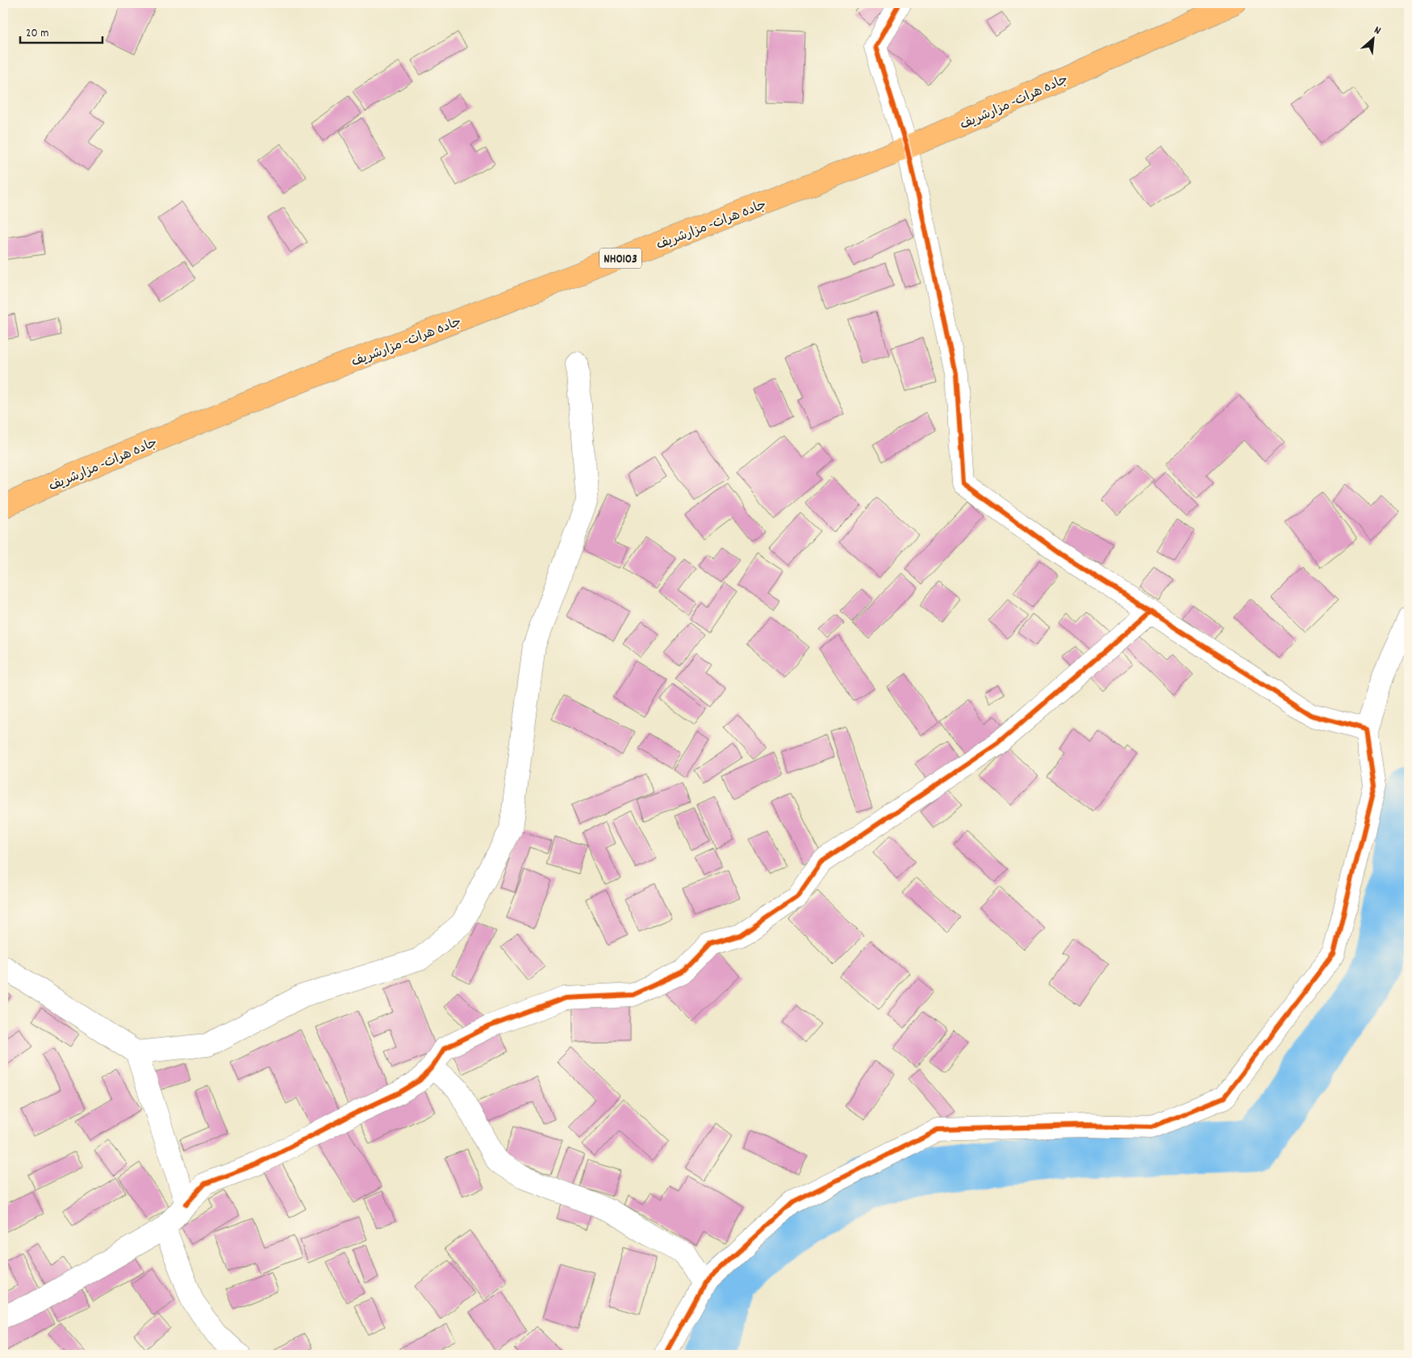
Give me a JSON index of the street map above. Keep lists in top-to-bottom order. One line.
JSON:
{"streets":{"highway":["جاده هرات- مزارشریف","NH0103"]},"scale_bar":"20 m","north":"top right"}
